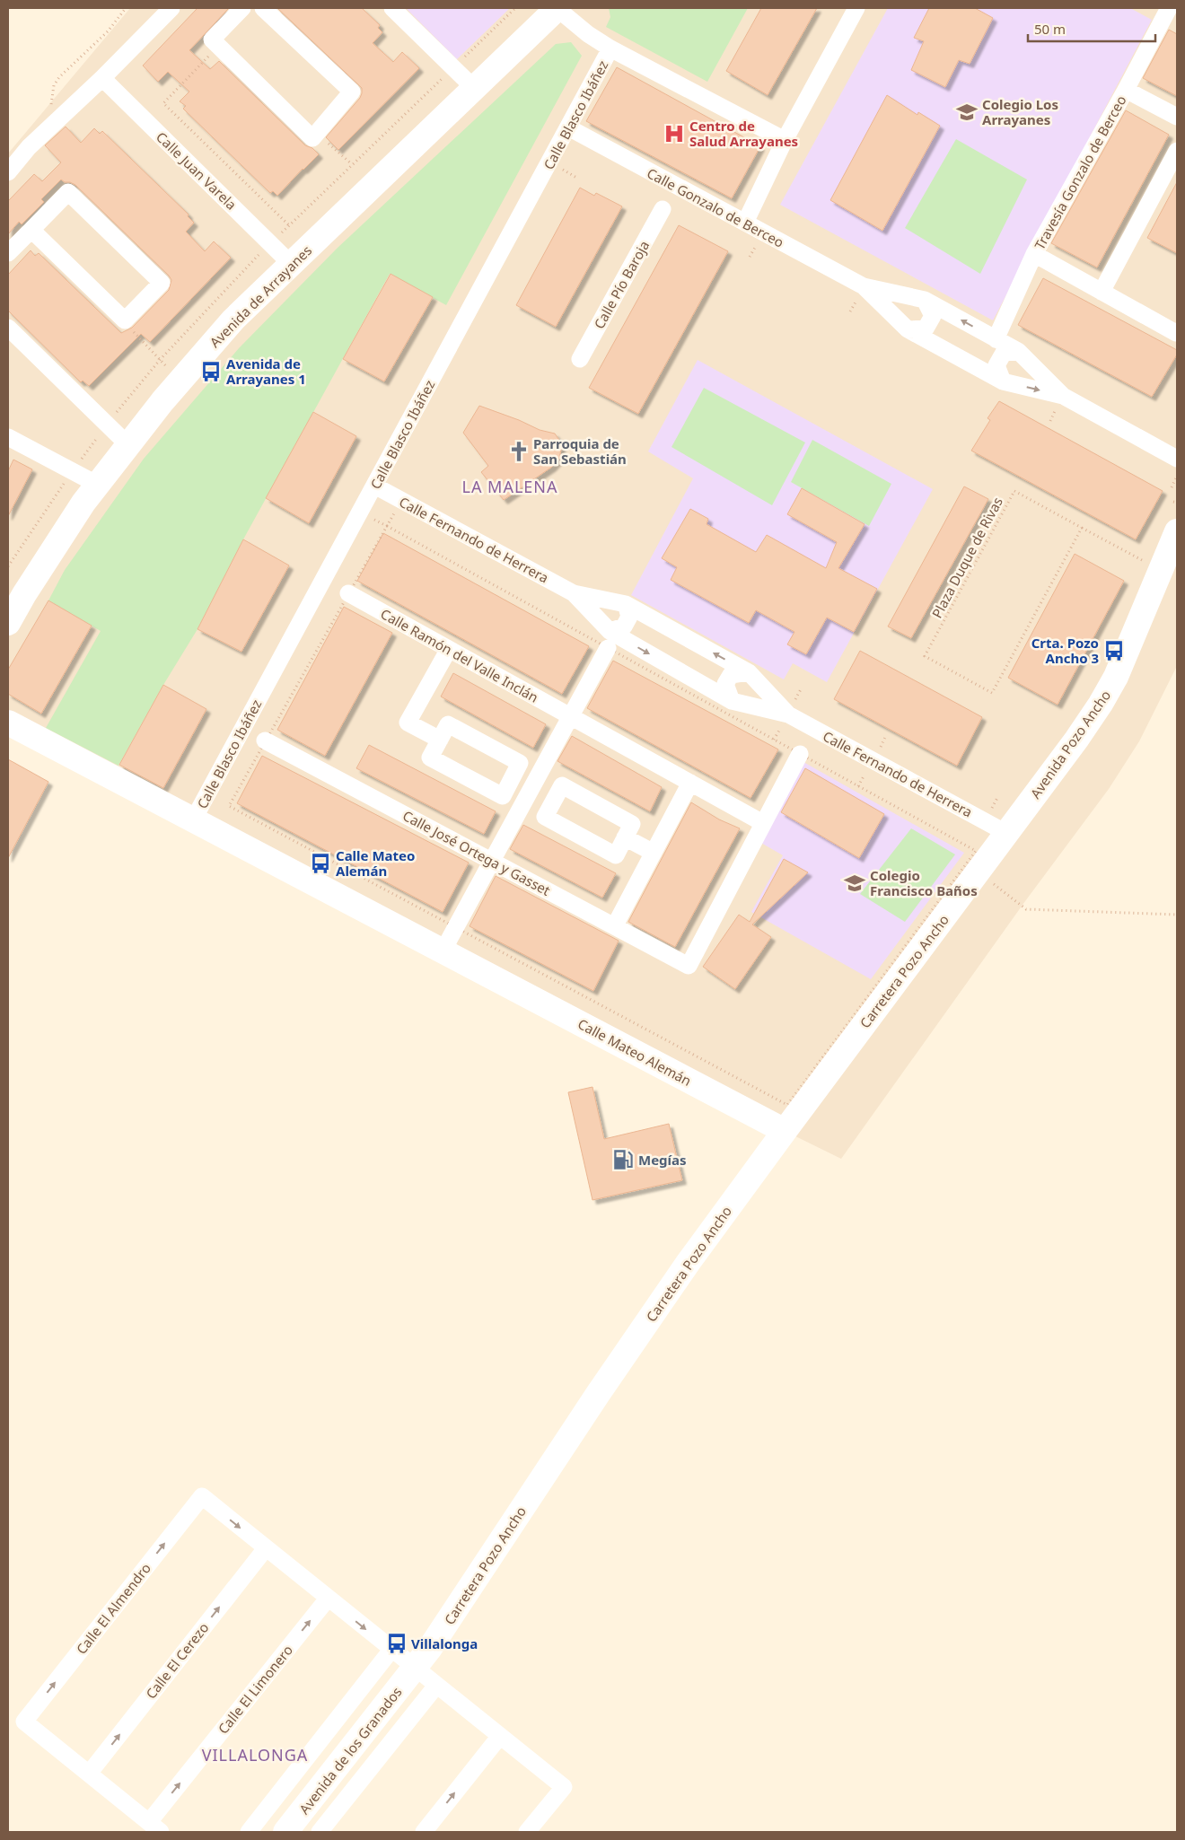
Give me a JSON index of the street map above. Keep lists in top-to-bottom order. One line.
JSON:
{"streets":{"street":["Calle Blasco Ibáñez","Calle Juan Varela","Travesía Gonzalo de Berceo","Calle Gonzalo de Berceo","Calle Pío Baroja","Avenida de Arrayanes","Calle Fernando de Herrera","Calle Ramón del Valle Inclán","Avenida Pozo Ancho","Calle José Ortega y Gasset","Carretera Pozo Ancho","Calle Mateo Alemán","Calle El Almendro","Calle El Cerezo","Calle El Limonero","Avenida de los Granados"],"path":["Plaza Duque de Rivas"]},"crossings":[["Calle Blasco Ibáñez","Calle Gonzalo de Berceo"],["Calle Blasco Ibáñez","Calle Fernando de Herrera"],["Calle Blasco Ibáñez","Calle Mateo Alemán"],["Calle Juan Varela","Avenida de Arrayanes"],["Travesía Gonzalo de Berceo","Calle Gonzalo de Berceo"],["Calle Fernando de Herrera","Avenida Pozo Ancho"],["Calle Ramón del Valle Inclán","Calle José Ortega y Gasset"],["Avenida Pozo Ancho","Carretera Pozo Ancho"],["Carretera Pozo Ancho","Calle Mateo Alemán"],["Carretera Pozo Ancho","Avenida de los Granados"],["Calle El Almendro","Calle El Cerezo"]],"one_way":["Calle El Cerezo"],"districts":["LA MALENA","VILLALONGA"],"places":{"school or university":["Colegio Los Arrayanes","Colegio Francisco Baños"],"hospital":["Centro de Salud Arrayanes"],"bus stop":["Avenida de Arrayanes 1","Crta. Pozo Ancho 3","Calle Mateo Alemán","Villalonga"],"church":["Parroquia de San Sebastián"],"fuel station":["Megías"]},"scale_bar":"50 m"}
